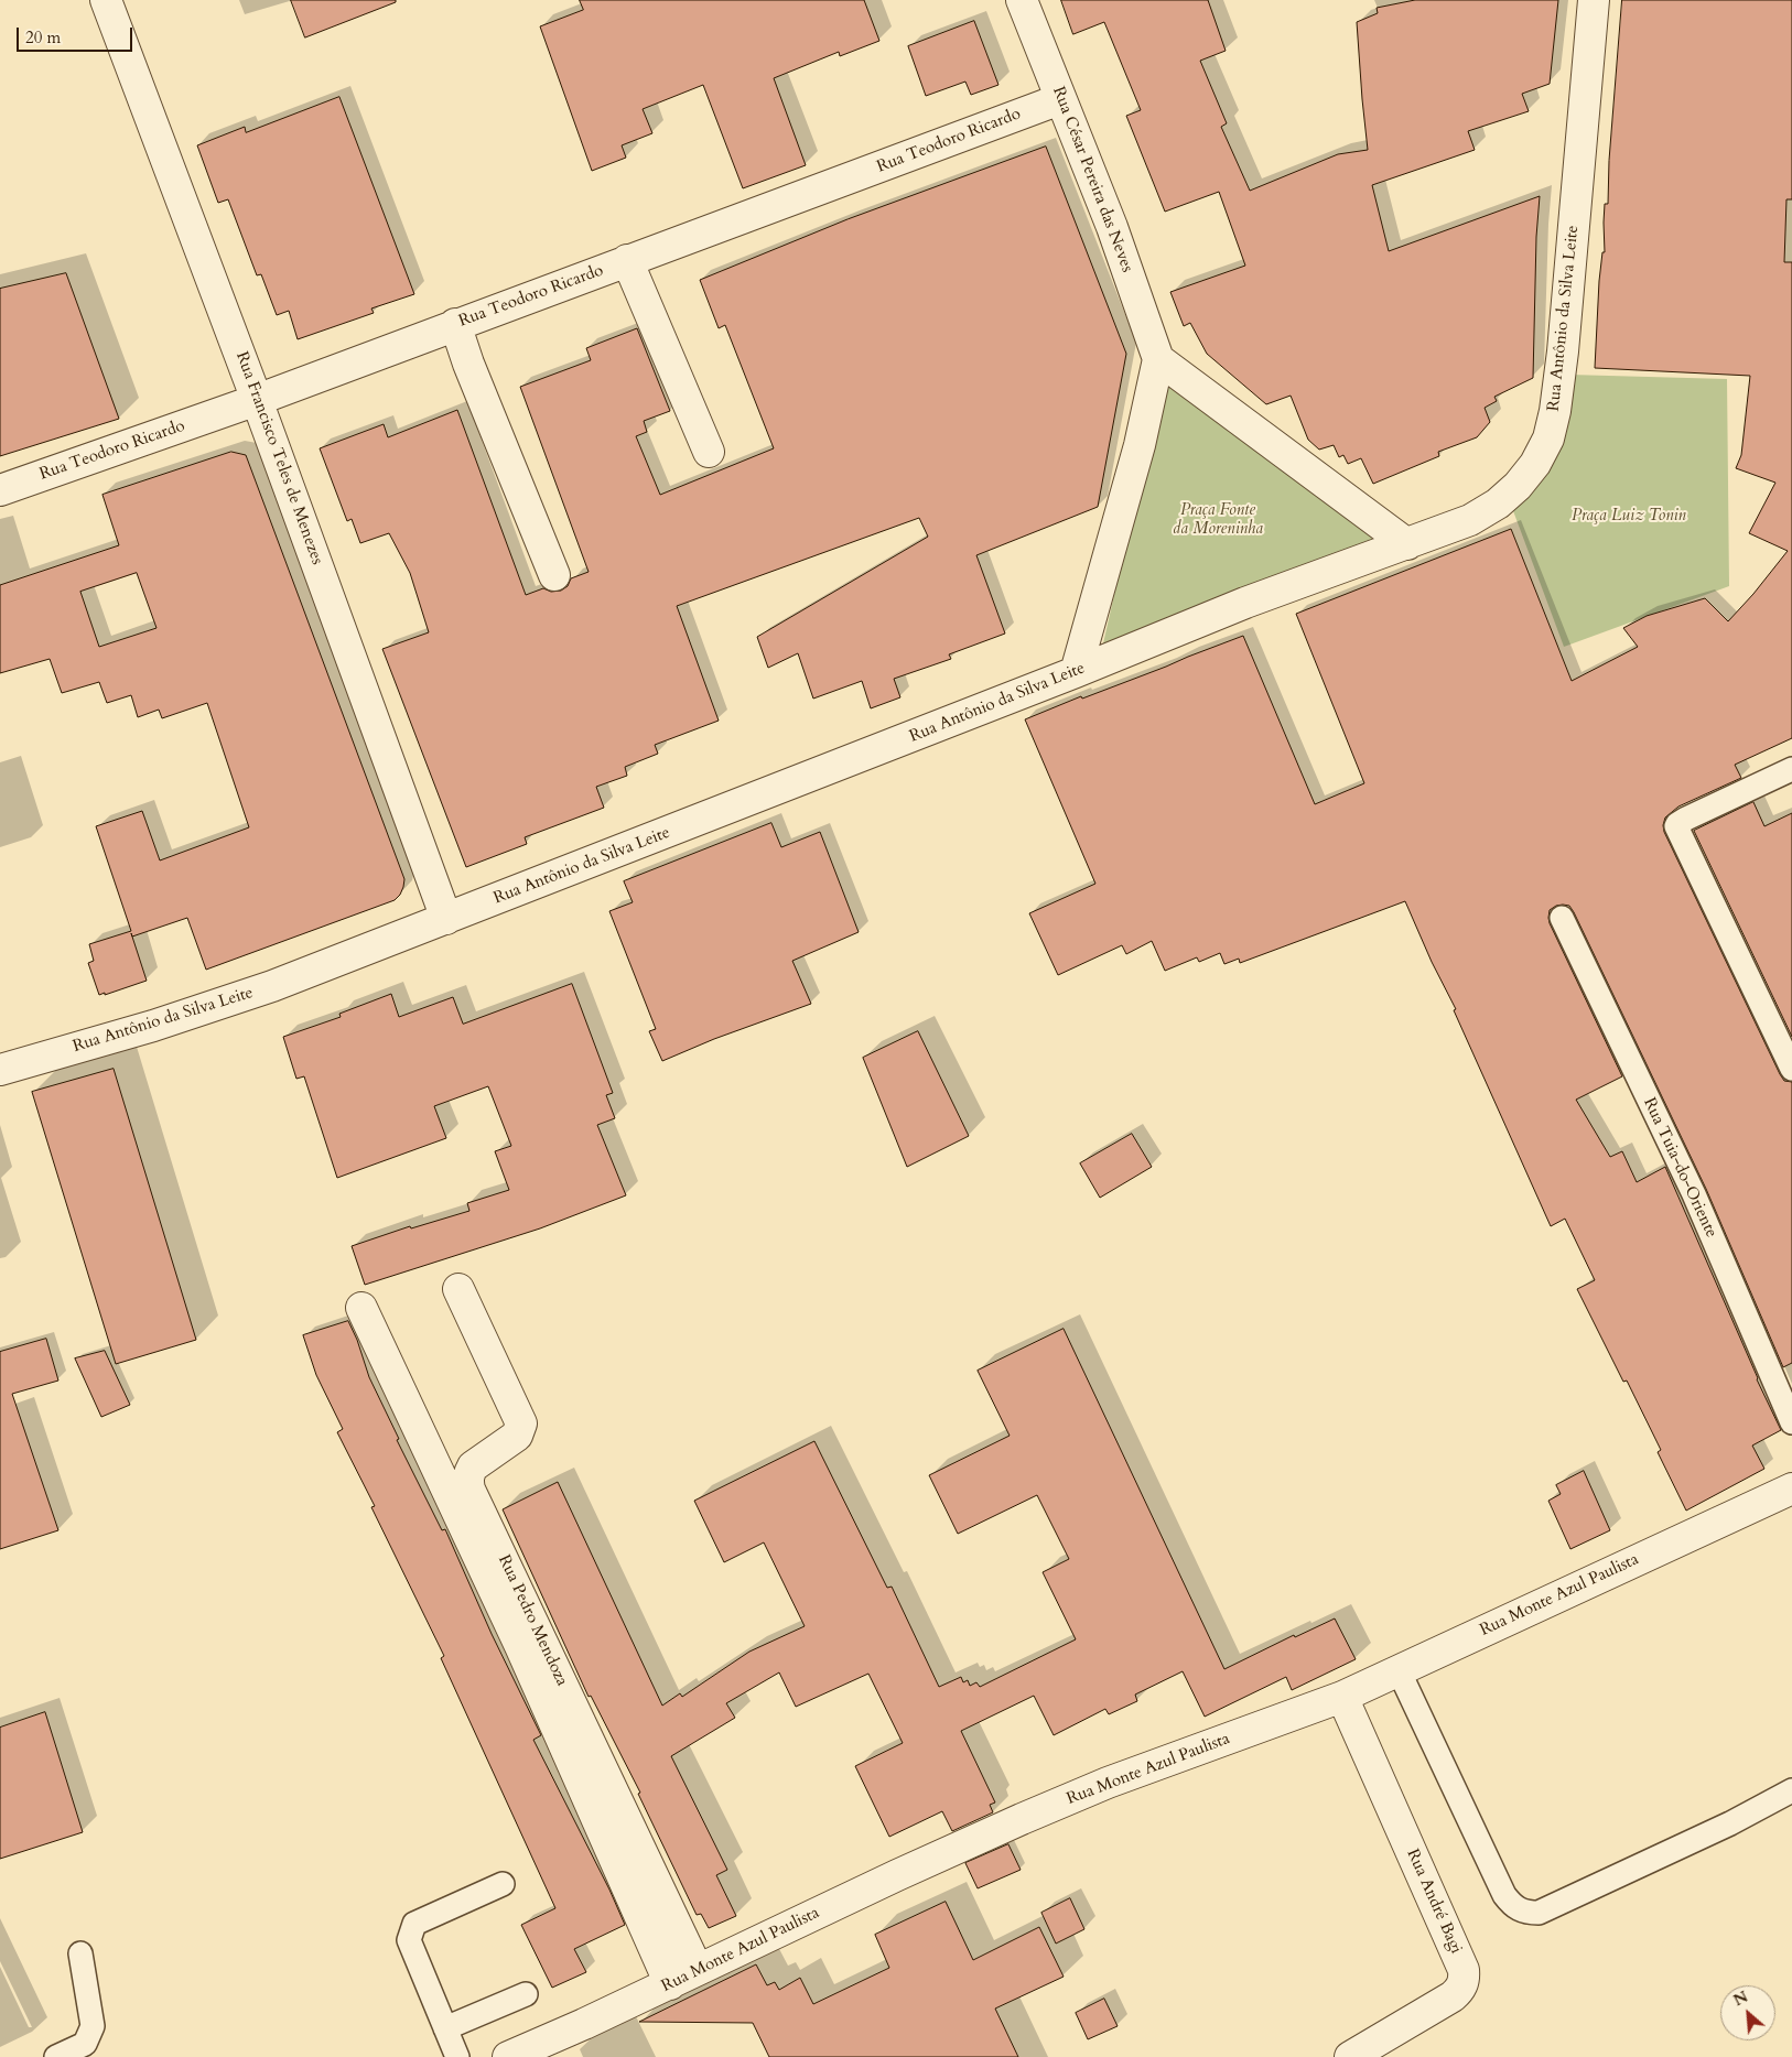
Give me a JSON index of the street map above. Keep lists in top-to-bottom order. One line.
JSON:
{"streets":{"street":["Rua Teodoro Ricardo","Rua César Pereira das Neves","Rua Antônio da Silva Leite","Rua Francisco Teles de Menezes","Rua Monte Azul Paulista","Rua Pedro Mendoza","Rua André Bagi"],"lane":["Rua Tuia-do-Oriente"]},"crossings":[["Rua Teodoro Ricardo","Rua César Pereira das Neves"],["Rua Teodoro Ricardo","Rua Francisco Teles de Menezes"],["Rua Antônio da Silva Leite","Rua Francisco Teles de Menezes"],["Rua Monte Azul Paulista","Rua Pedro Mendoza"],["Rua Monte Azul Paulista","Rua André Bagi"]],"parks":["Praça Fonte da Moreninha","Praça Luiz Tonin"],"scale_bar":"20 m","north":"top left"}
